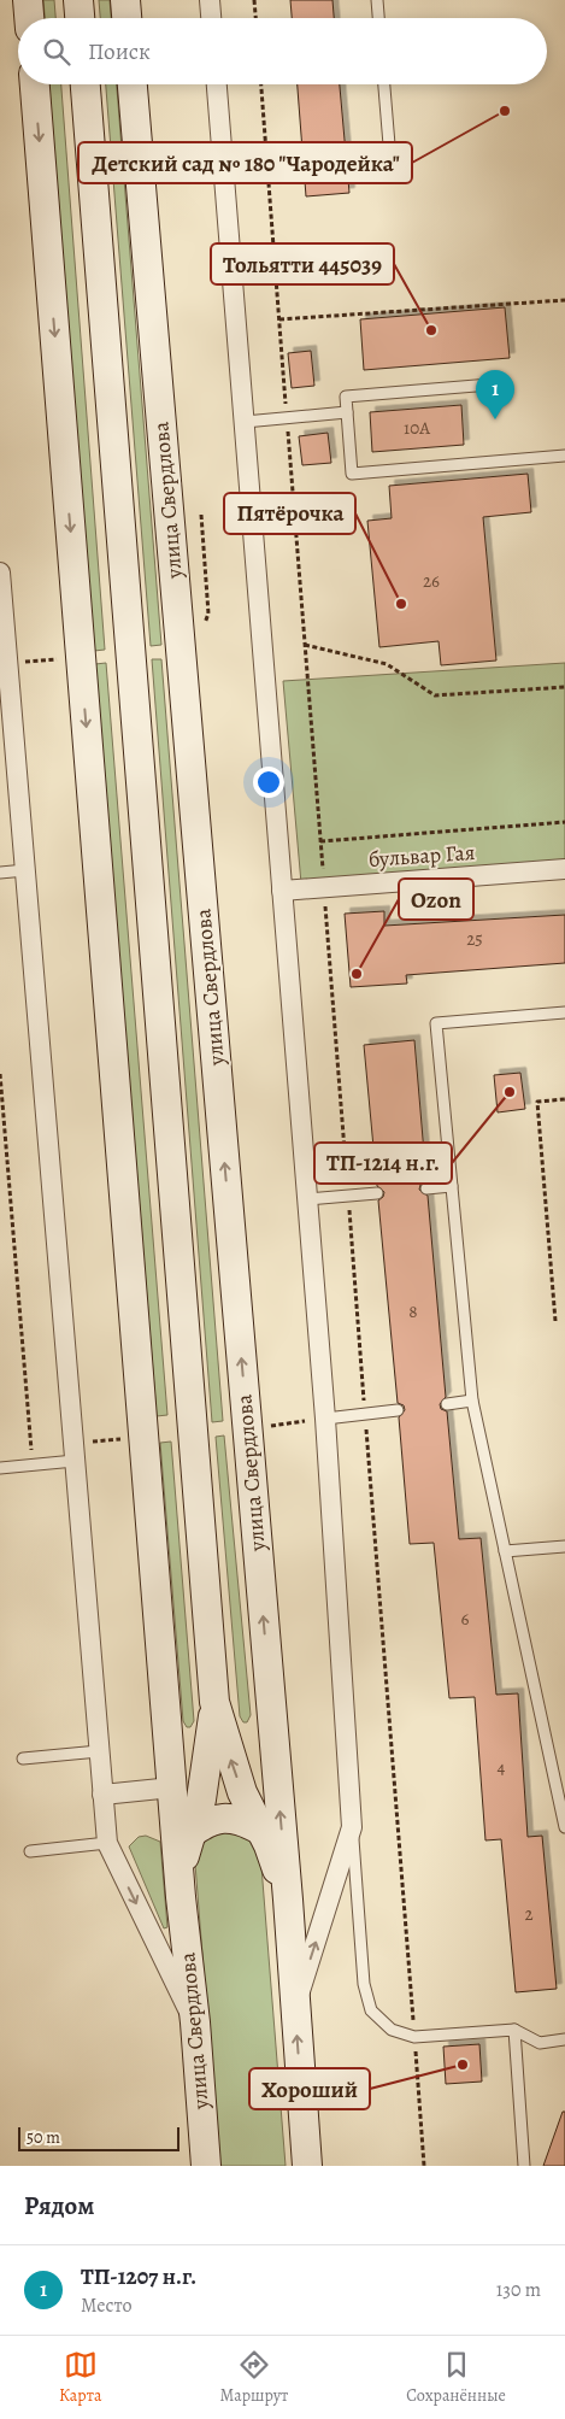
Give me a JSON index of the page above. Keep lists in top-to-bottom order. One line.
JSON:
{"streets":{"main road":["улица Свердлова"],"street":["бульвар Гая"]},"places":["Детский сад № 180 \"Чародейка\"","Тольятти 445039","Пятёрочка","Ozon","ТП-1214 н.г.","Хороший"],"house_numbers":["10А","26","25","8","6","4","2"],"scale_bar":"50 m","page":{"search":"Поиск","pins":"1","scale":"50 m","heading":"Рядом","list":[{"mark":"1","name":"ТП-1207 н.г.","note":"Место","value":"130 m"}],"nav":["Карта","Маршрут","Сохранённые"]}}
